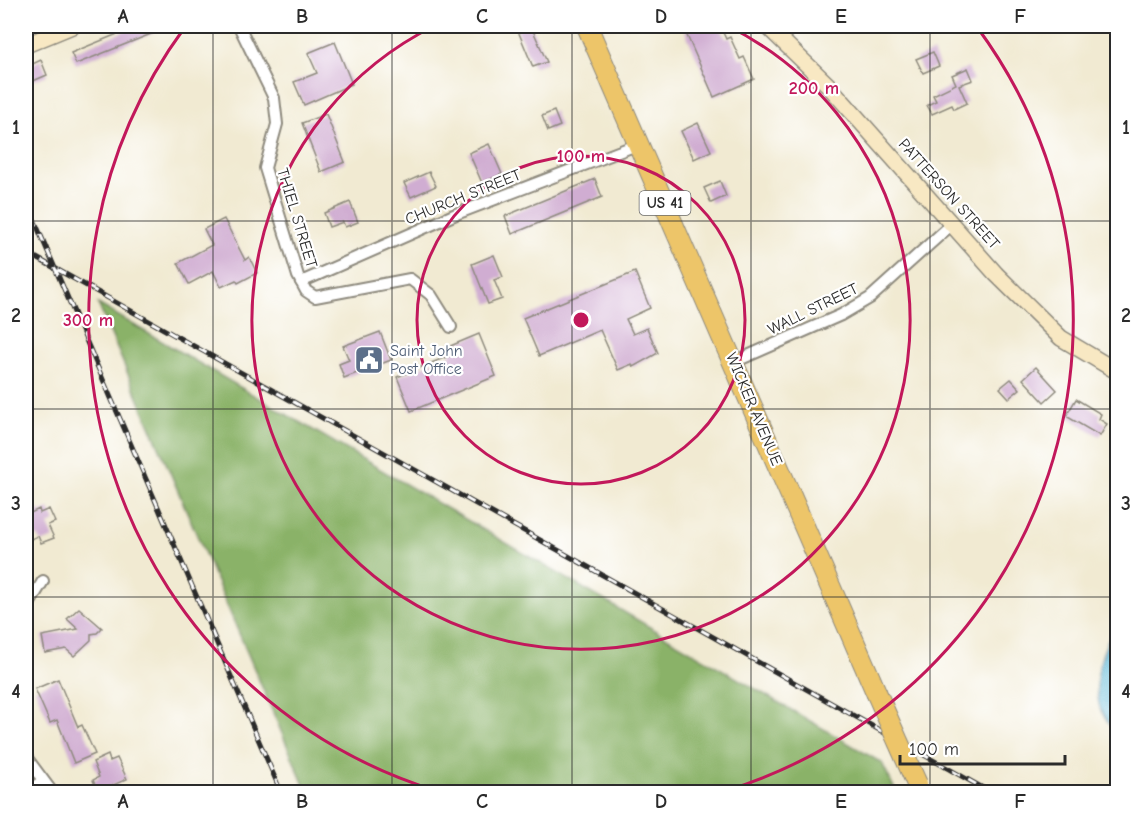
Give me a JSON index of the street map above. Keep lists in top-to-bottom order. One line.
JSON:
{"streets":{"highway":["US 41","WICKER AVENUE"],"street":["PATTERSON STREET","CHURCH STREET","THIEL STREET","WALL STREET"]},"crossings":[["PATTERSON STREET","WALL STREET"],["CHURCH STREET","THIEL STREET"],["CHURCH STREET","WICKER AVENUE"],["WALL STREET","WICKER AVENUE"]],"places":{"public building":["Saint John Post Office"]},"scale_bar":"100 m","grid":{"columns":["A","B","C","D","E","F"],"rows":["1","2","3","4"]},"rings":["200 m","100 m","300 m"]}
